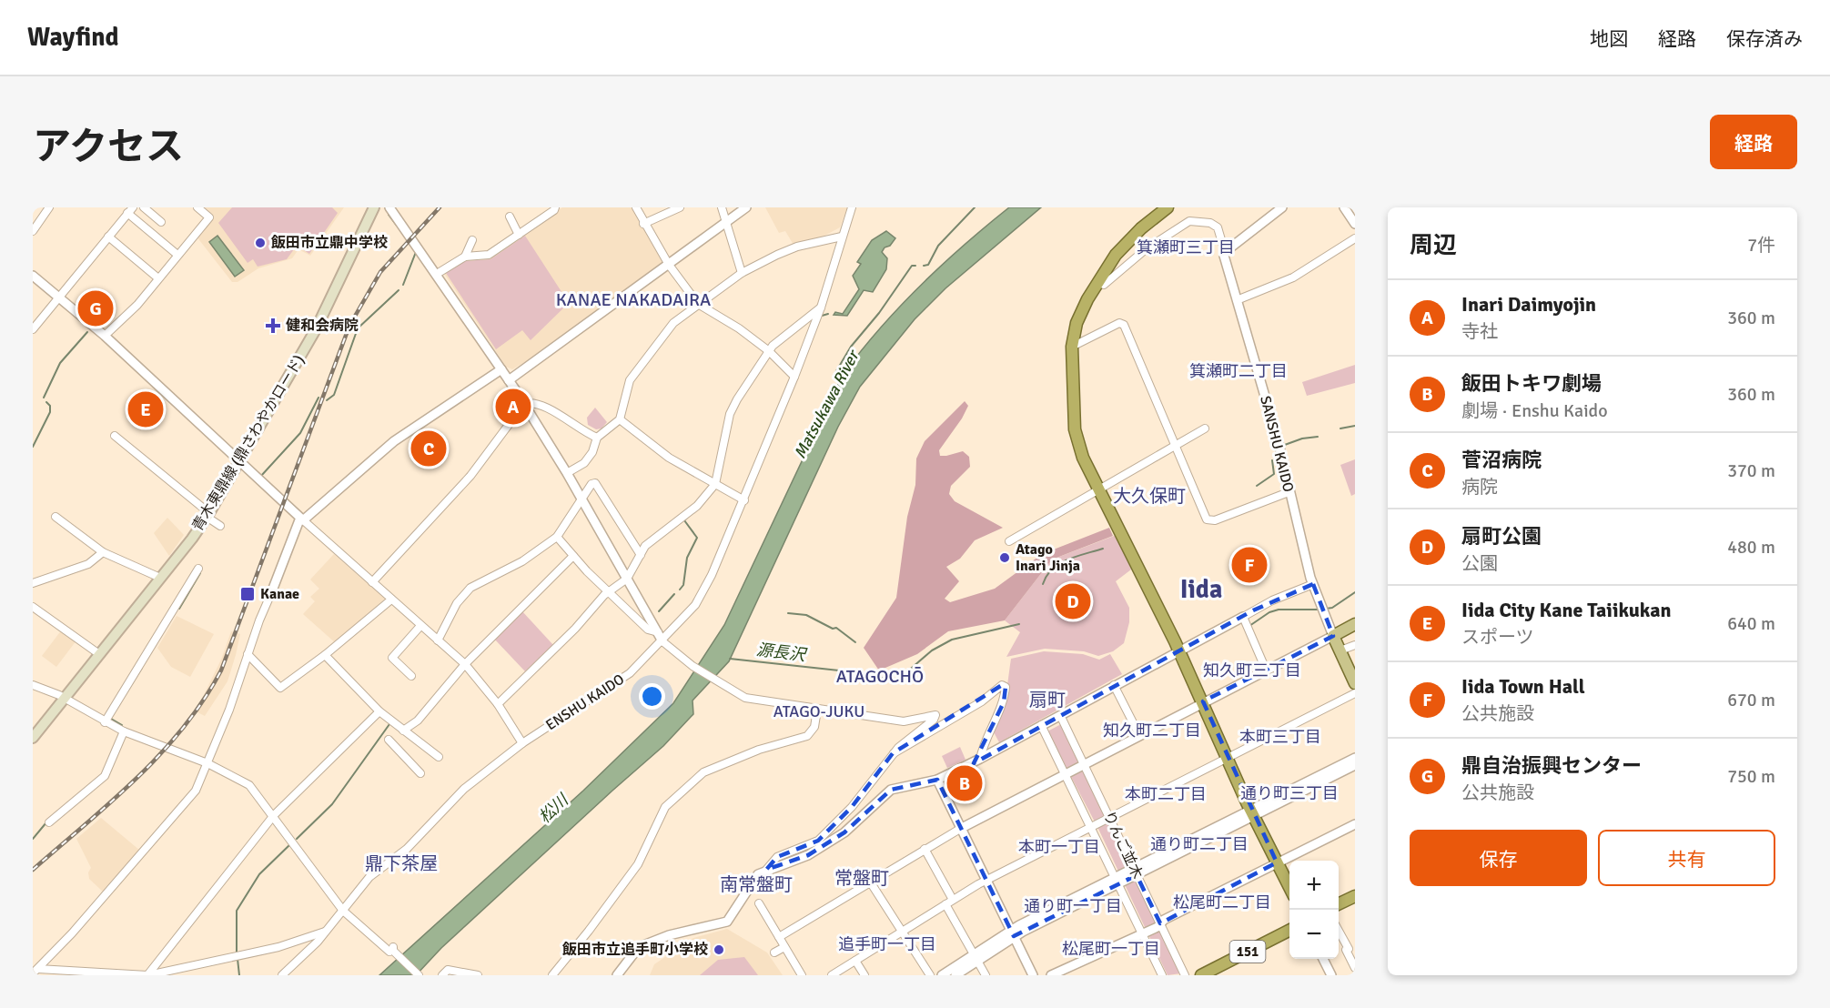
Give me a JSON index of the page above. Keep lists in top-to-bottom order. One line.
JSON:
{"streets":{"highway":["151"],"main road":["青木東鼎線 (鼎さわやかロード)"],"street":["SANSHU KAIDO","ENSHU KAIDO","りんご並木"]},"districts":["箕瀬町三丁目","KANAE NAKADAIRA","箕瀬町二丁目","大久保町","Iida","知久町三丁目","ATAGOCHŌ","扇町","ATAGO-JUKU","知久町二丁目","本町三丁目","通り町三丁目","本町二丁目","通り町二丁目","本町一丁目","鼎下茶屋","常盤町","南常盤町","松尾町二丁目","通り町一丁目","追手町一丁目","松尾町一丁目"],"water":["Matsukawa River","源長沢","松川"],"places":{"other":["飯田市立鼎中学校","Atago Inari Jinja","飯田市立追手町小学校"],"health":["健和会病院"],"transit":["Kanae"]},"page":{"header":"Wayfind","nav":["地図","経路","保存済み"],"title":"アクセス","buttons":["経路",["保存","共有"]],"heading":["周辺","7件"],"list":[{"mark":"A","name":"Inari Daimyojin","note":"寺社","value":"360 m"},{"mark":"B","name":"飯田トキワ劇場","note":"劇場 · Enshu Kaido","value":"360 m"},{"mark":"C","name":"菅沼病院","note":"病院","value":"370 m"},{"mark":"D","name":"扇町公園","note":"公園","value":"480 m"},{"mark":"E","name":"Iida City Kane Taiikukan","note":"スポーツ","value":"640 m"},{"mark":"F","name":"Iida Town Hall","note":"公共施設","value":"670 m"},{"mark":"G","name":"鼎自治振興センター","note":"公共施設","value":"750 m"}],"pins":["G","A","E","C","F","D","B"],"map_buttons":["+","−"]}}
